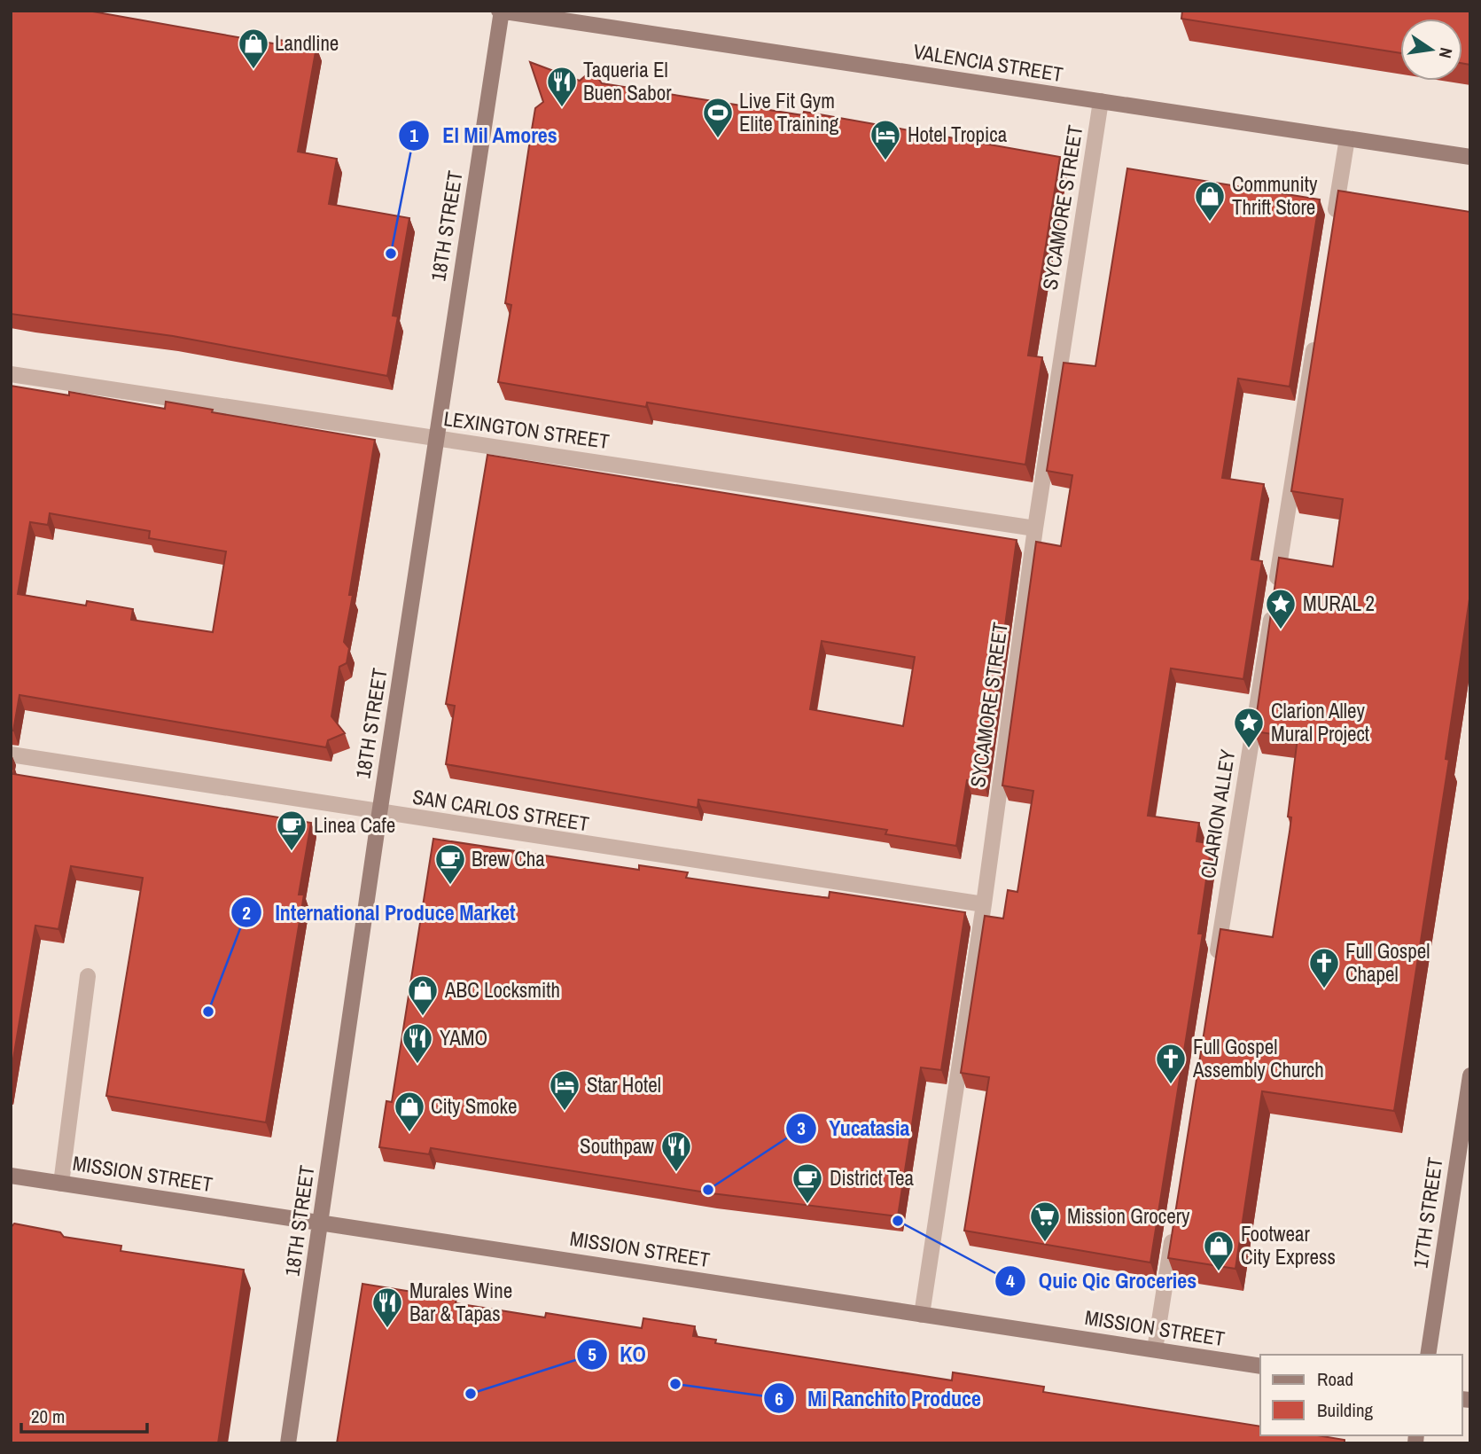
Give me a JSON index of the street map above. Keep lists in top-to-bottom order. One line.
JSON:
{"streets":{"street":["VALENCIA STREET","SYCAMORE STREET","18TH STREET","LEXINGTON STREET","SAN CARLOS STREET","CLARION ALLEY","MISSION STREET","17TH STREET"]},"crossings":[["VALENCIA STREET","SYCAMORE STREET"],["VALENCIA STREET","18TH STREET"],["SYCAMORE STREET","LEXINGTON STREET"],["SYCAMORE STREET","SAN CARLOS STREET"],["SYCAMORE STREET","MISSION STREET"],["18TH STREET","LEXINGTON STREET"],["18TH STREET","SAN CARLOS STREET"],["18TH STREET","MISSION STREET"]],"places":{"shop":["Landline","Community Thrift Store","ABC Locksmith","City Smoke","Footwear City Express"],"restaurant":["Taqueria El Buen Sabor","YAMO","Southpaw","Murales Wine Bar & Tapas"],"sports":["Live Fit Gym Elite Training"],"hotel":["Hotel Tropica","Star Hotel"],"other":["El Mil Amores","International Produce Market","Yucatasia","Quic Qic Groceries","Mi Ranchito Produce","KO"],"place":["MURAL 2","Clarion Alley Mural Project"],"cafe":["Linea Cafe","Brew Cha","District Tea"],"church":["Full Gospel Chapel","Full Gospel Assembly Church"],"supermarket":["Mission Grocery"]},"legend":["Road","Building"],"scale_bar":"20 m","north":"right"}
